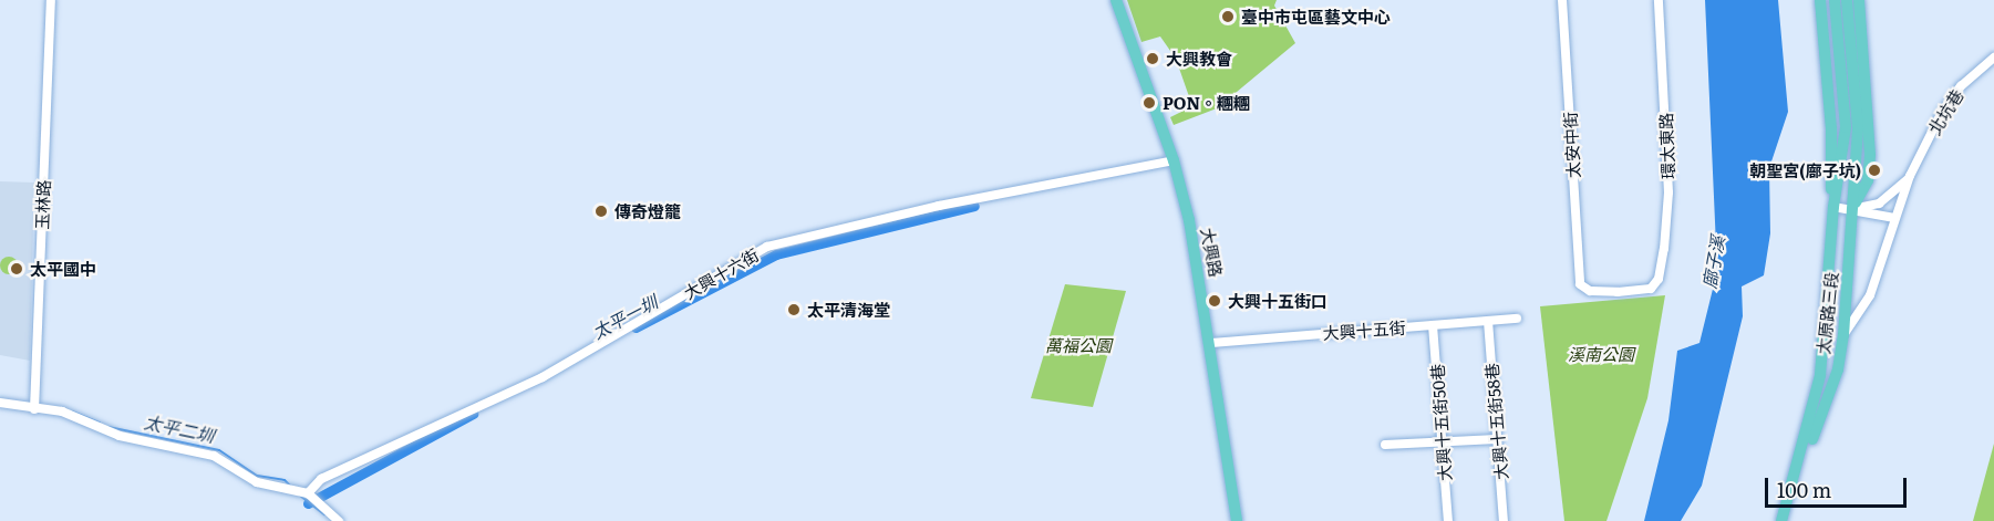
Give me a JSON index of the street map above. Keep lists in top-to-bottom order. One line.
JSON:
{"streets":{"main road":["大興路","太原路三段"],"street":["北坑巷","太安中街","環太東路","玉林路","大興十六街","大興十五街","大興十五街58巷","大興十五街50巷"]},"crossings":[["太安中街","環太東路"],["大興路","大興十六街"],["大興路","大興十五街"],["大興十五街","大興十五街58巷"],["大興十五街","大興十五街50巷"]],"water":["廍子溪","太平一圳","太平二圳"],"parks":["萬福公園","溪南公園"],"places":["臺中市屯區藝文中心","大興教會","PON。糰糰","朝聖宮(廍子坑)","傳奇燈籠","太平國中","大興十五街口","太平清海堂"],"scale_bar":"100 m"}
